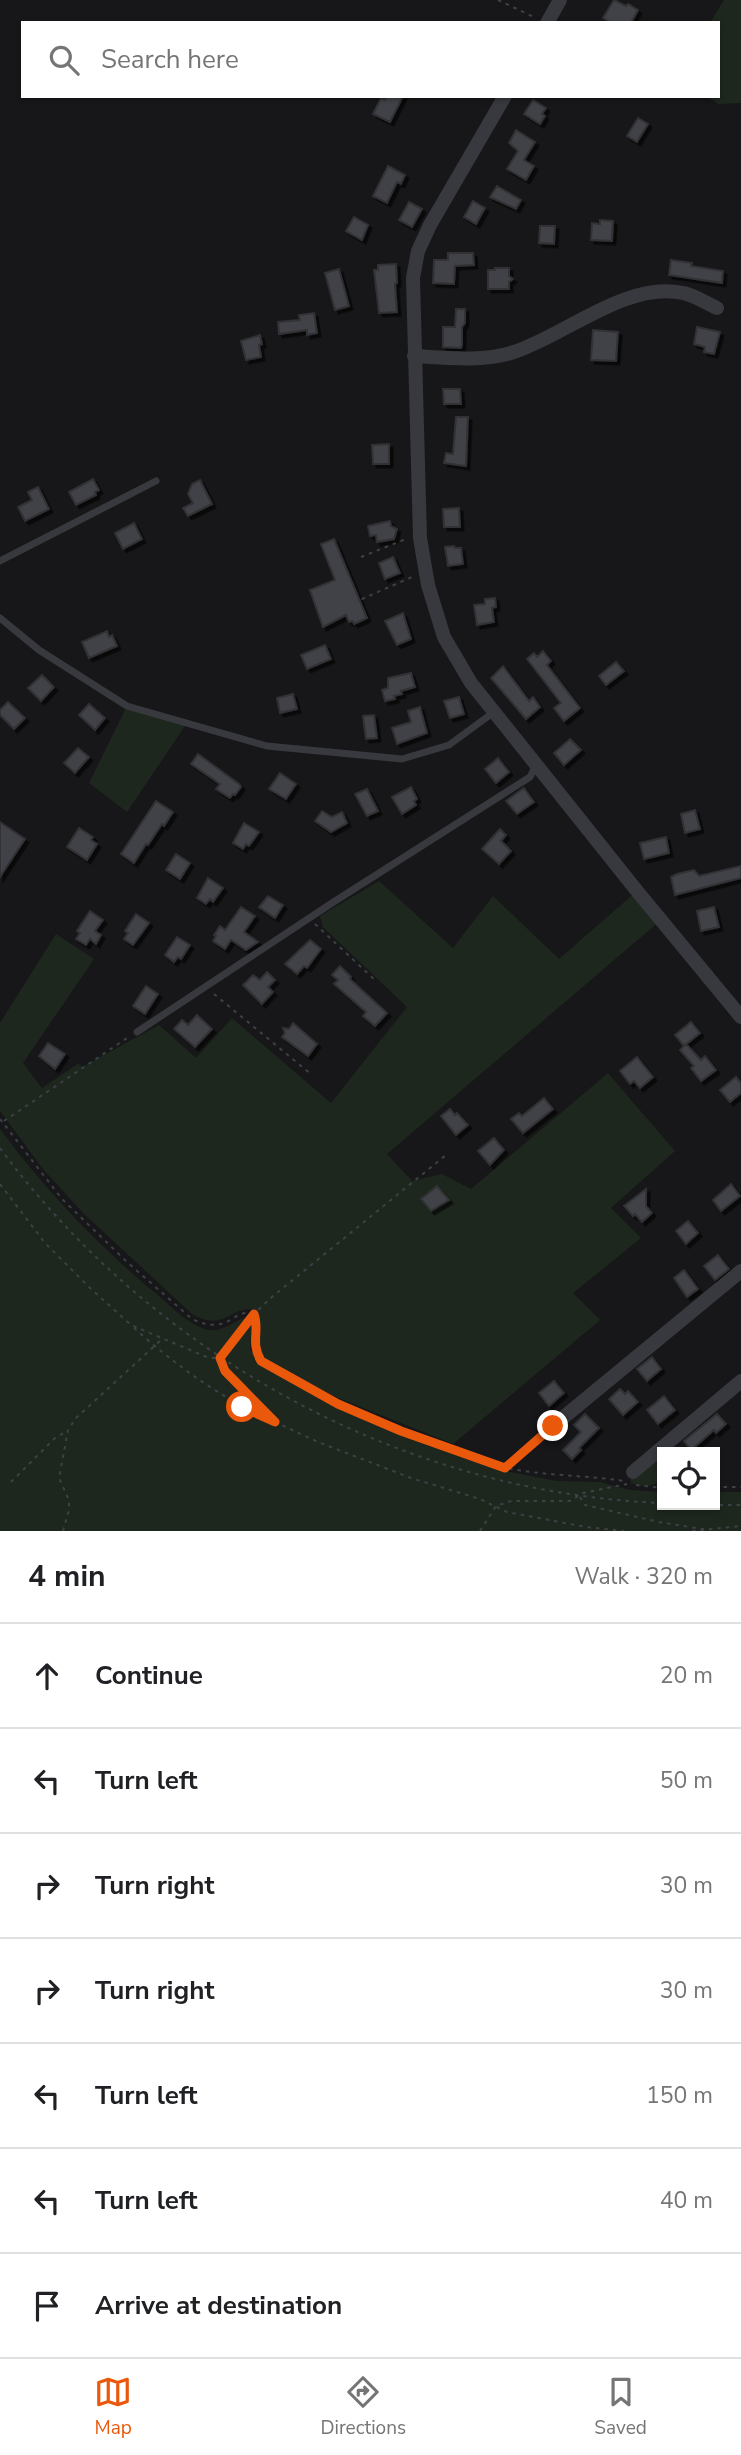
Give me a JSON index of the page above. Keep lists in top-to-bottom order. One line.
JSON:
{"page":{"search":"Search here","heading":["4 min","Walk · 320 m"],"list":[["Continue","20 m"],["Turn left","50 m"],["Turn right","30 m"],["Turn right","30 m"],["Turn left","150 m"],["Turn left","40 m"],"Arrive at destination"],"nav":["Map","Directions","Saved"]}}
